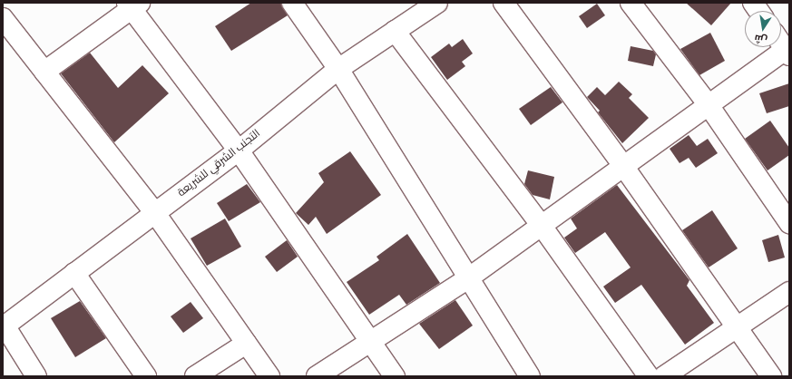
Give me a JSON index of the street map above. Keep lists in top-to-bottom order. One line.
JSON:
{"streets":{"street":["التجنب الشرقي للشريعة"]},"north":"bottom"}
